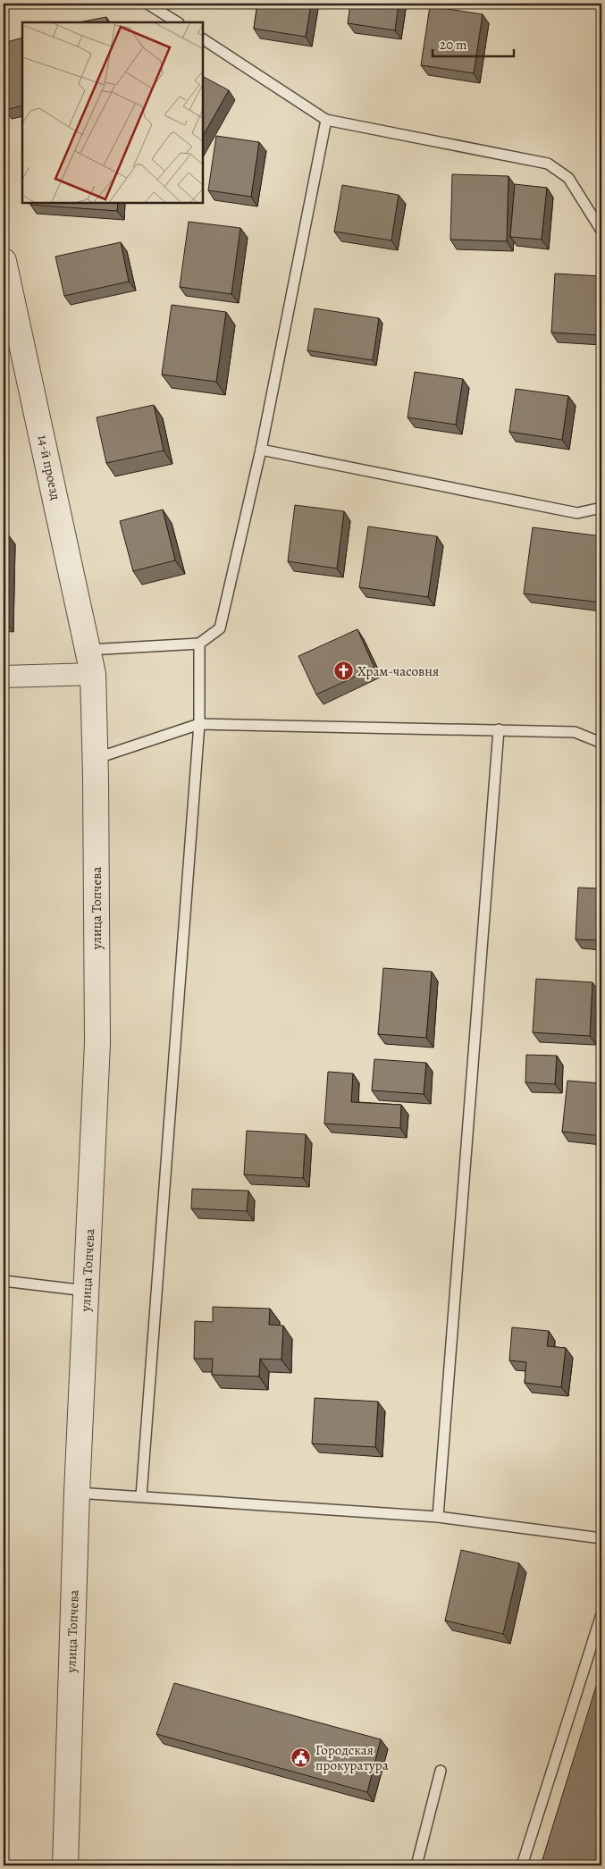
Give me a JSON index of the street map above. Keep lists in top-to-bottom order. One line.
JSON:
{"streets":{"street":["14-й проезд","улица Топчева"]},"crossings":[["14-й проезд","улица Топчева"]],"places":{"church":["Храм-часовня"],"public building":["Городская прокуратура"]},"scale_bar":"20 m"}
